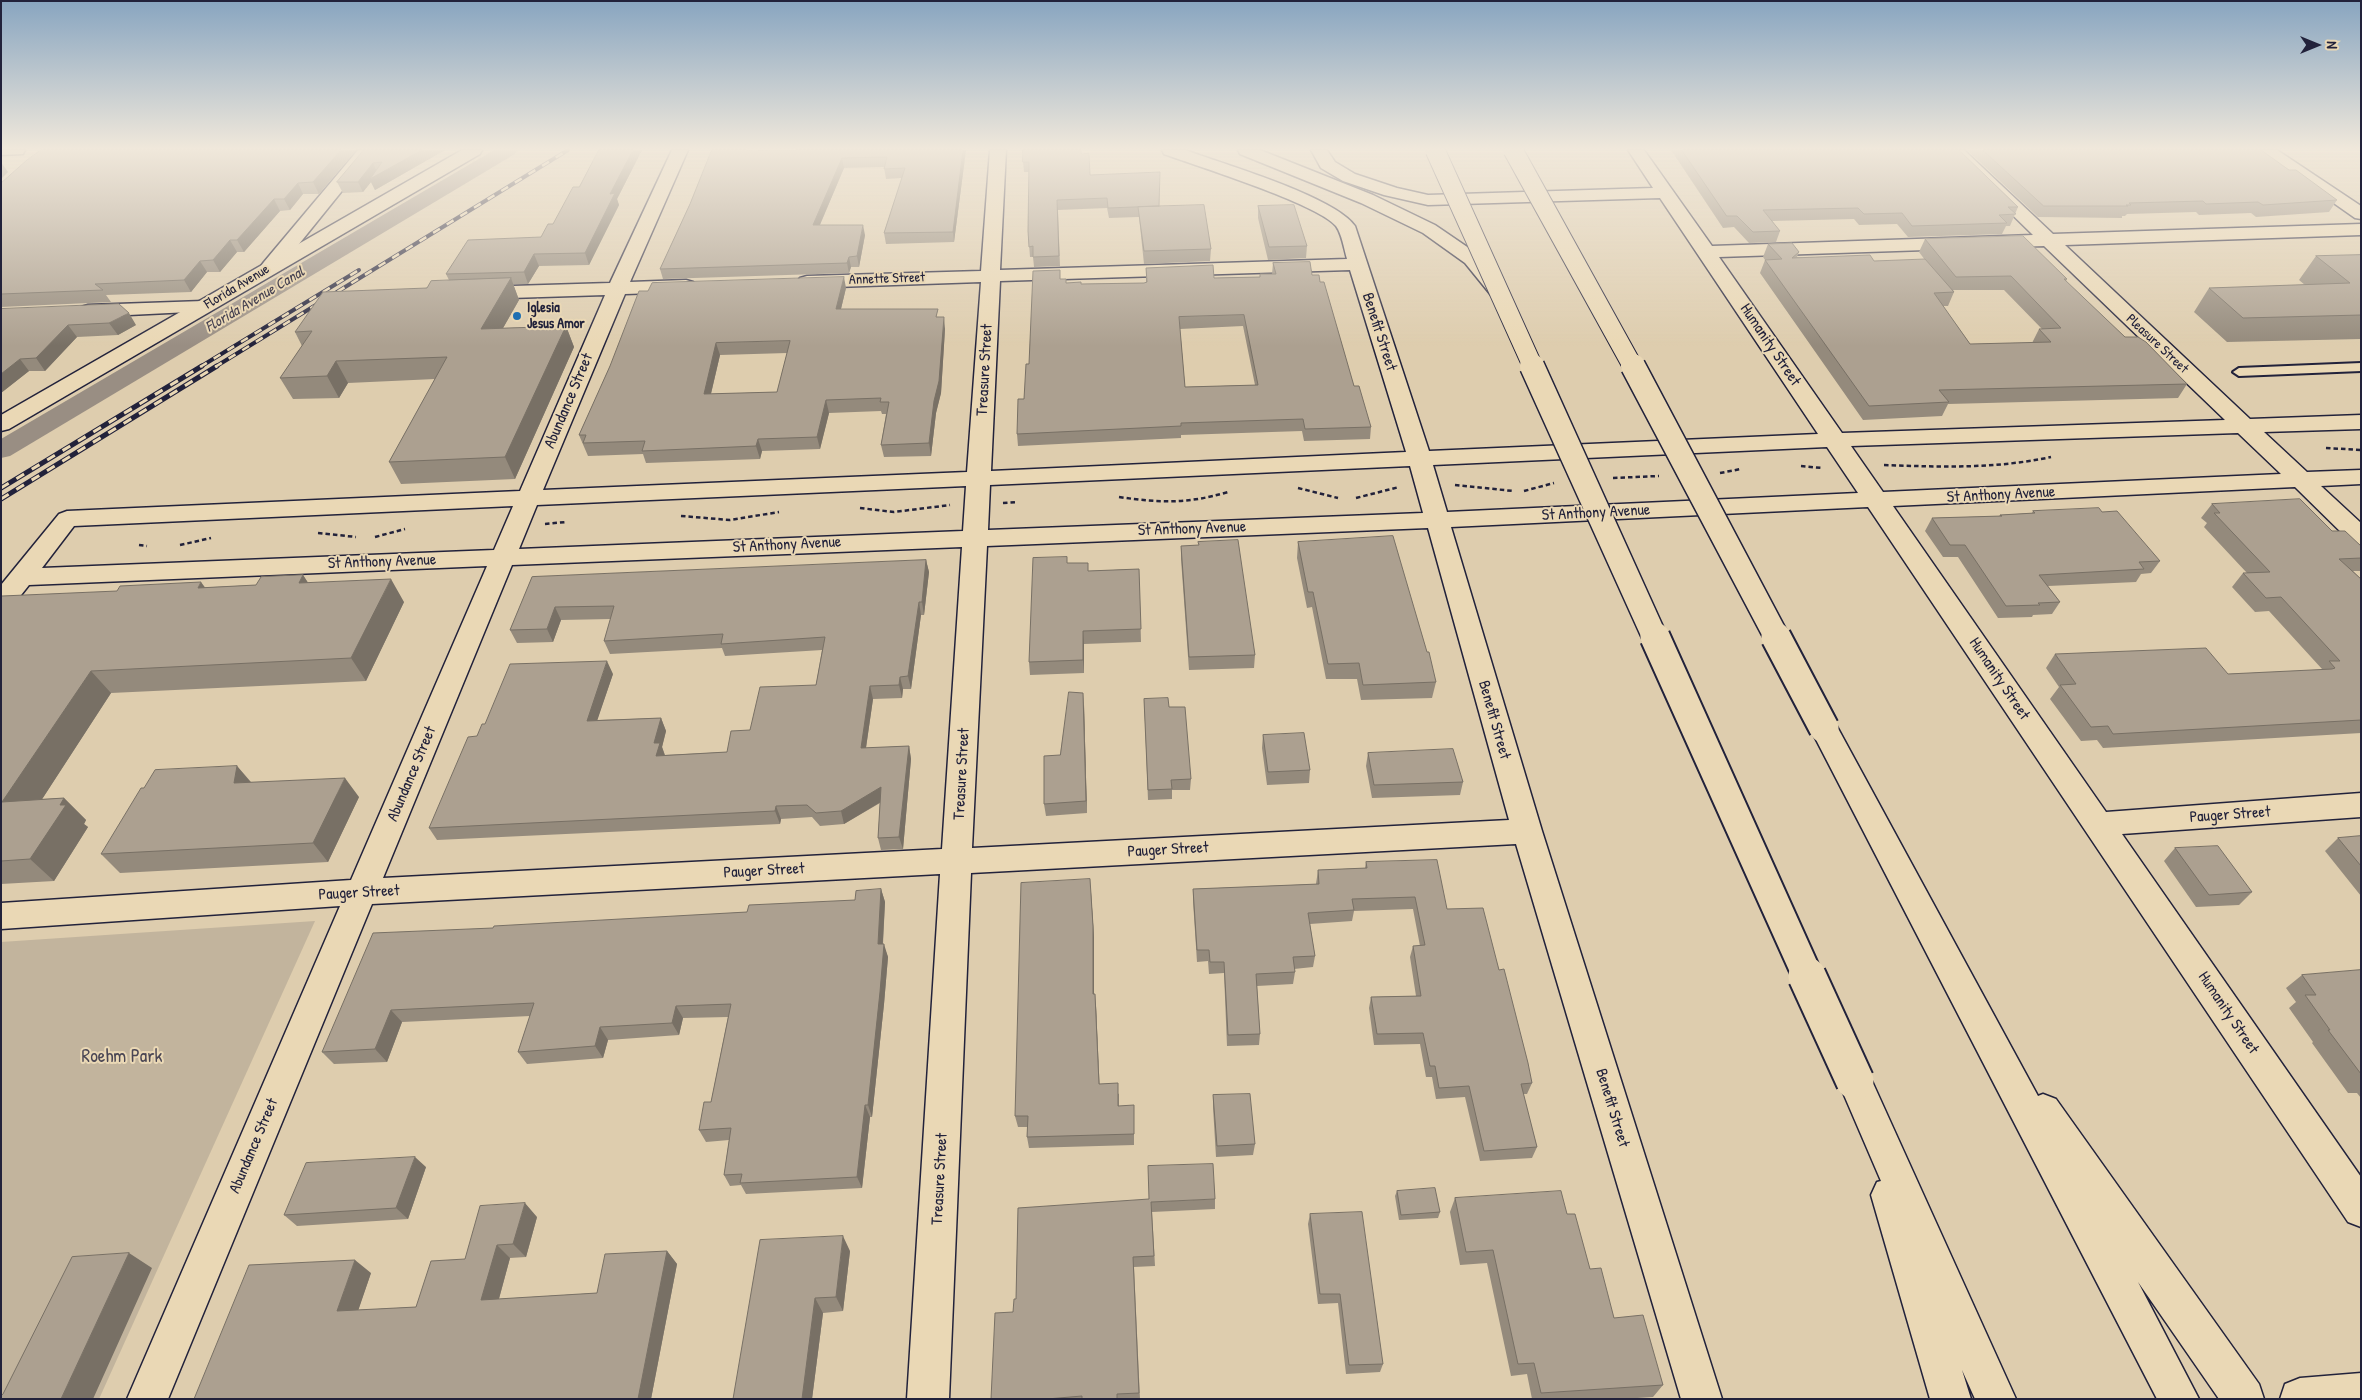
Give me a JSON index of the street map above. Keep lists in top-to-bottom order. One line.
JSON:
{"streets":{"main road":["Annette Street","Florida Avenue","Benefit Street","Pleasure Street","Humanity Street","Treasure Street","Abundance Street","St Anthony Avenue","Pauger Street"]},"crossings":[["Annette Street","Benefit Street"],["Annette Street","Treasure Street"],["Benefit Street","St Anthony Avenue"],["Benefit Street","Pauger Street"],["Pleasure Street","St Anthony Avenue"],["Humanity Street","St Anthony Avenue"],["Humanity Street","Pauger Street"],["Treasure Street","St Anthony Avenue"],["Treasure Street","Pauger Street"],["Abundance Street","St Anthony Avenue"],["Abundance Street","Pauger Street"]],"water":["Florida Avenue Canal"],"parks":["Roehm Park"],"places":["Iglesia Jesus Amor"],"north":"right"}
